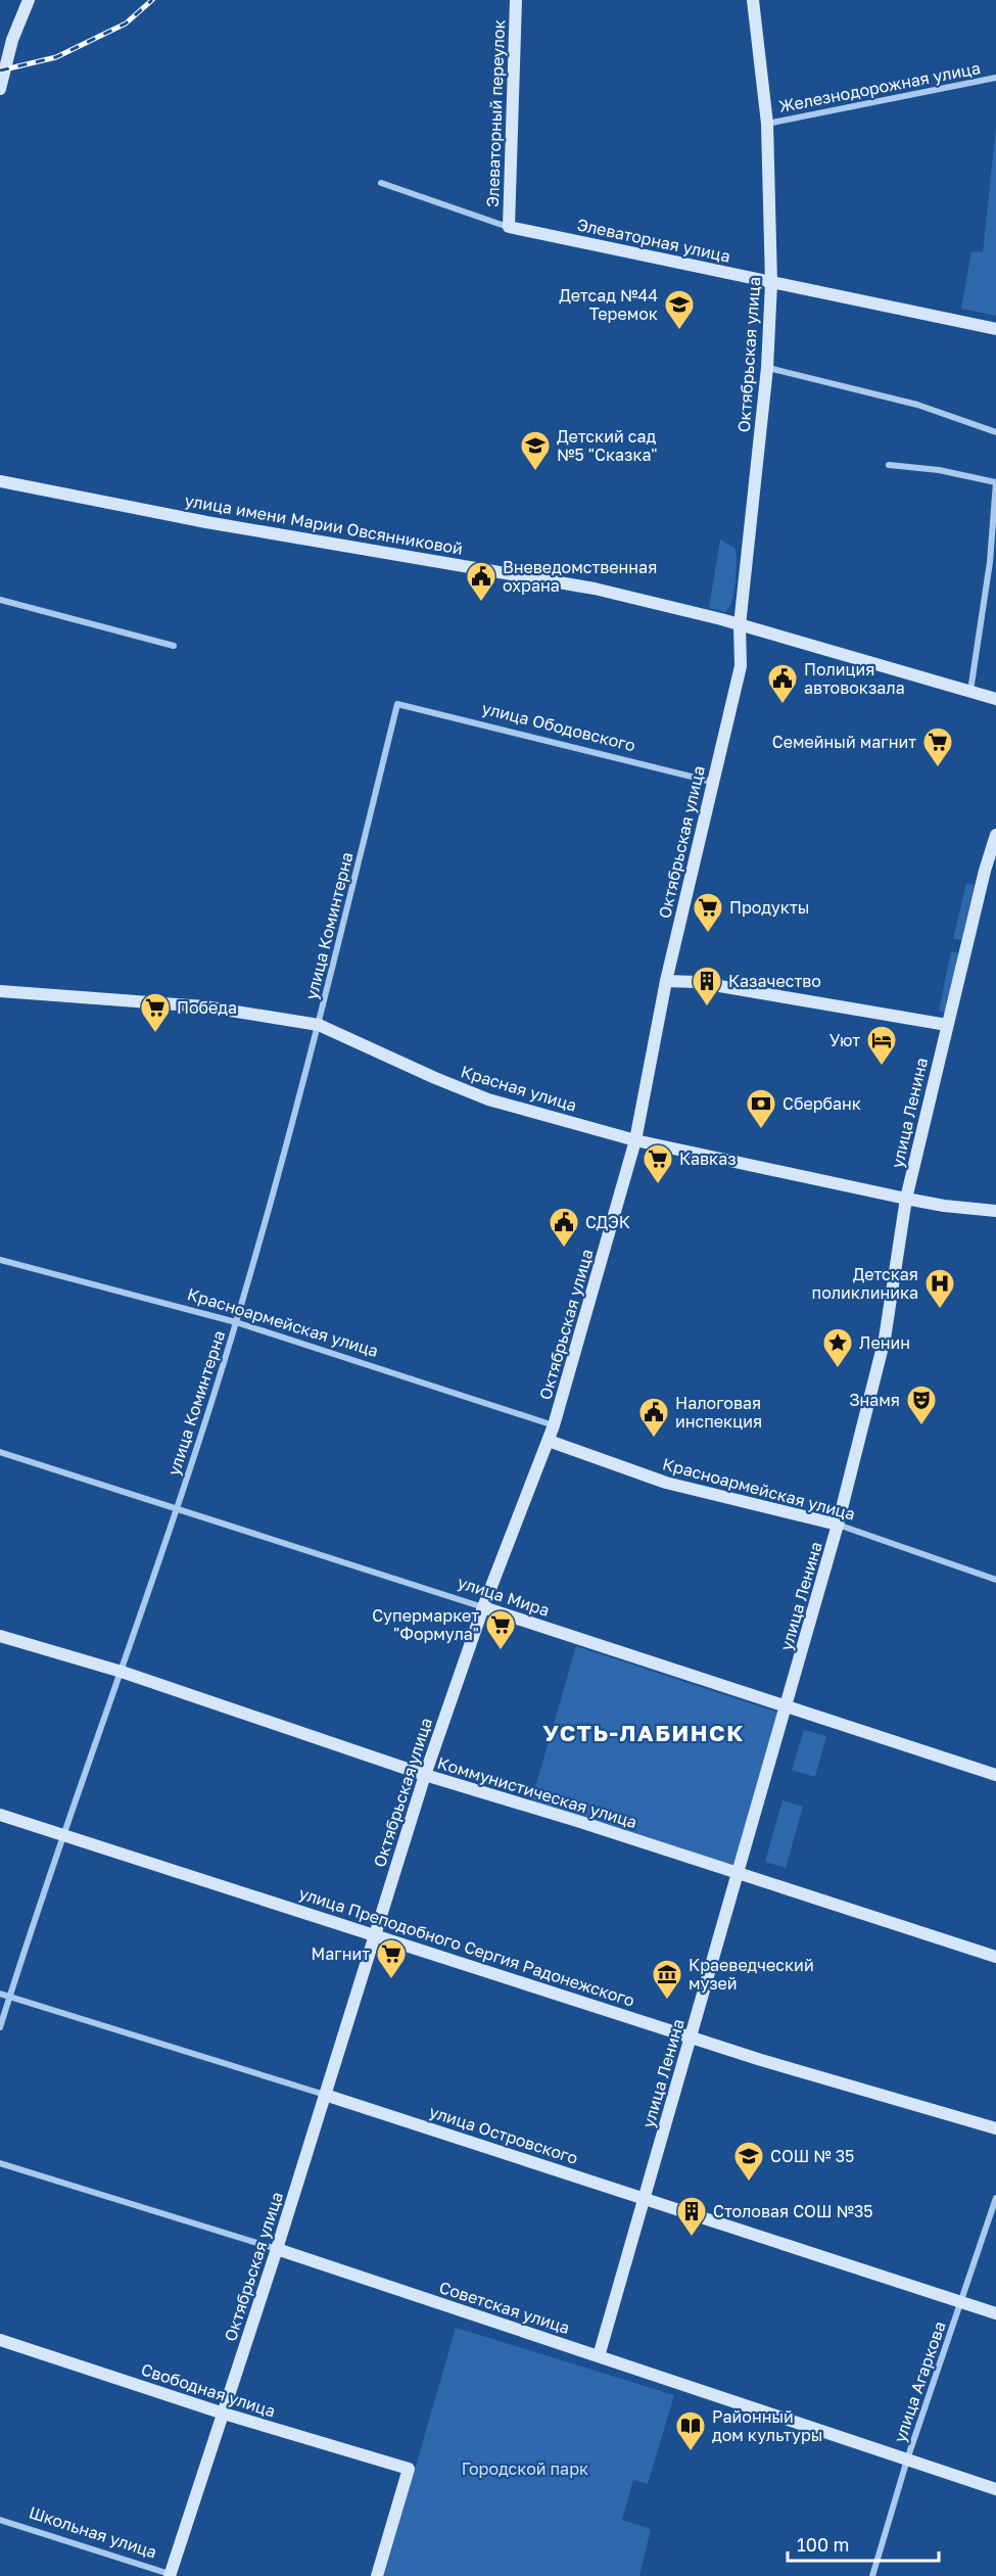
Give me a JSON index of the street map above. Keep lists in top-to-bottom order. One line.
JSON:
{"streets":{"street":["Железнодорожная улица","Элеваторный переулок","Элеваторная улица","Октябрьская улица","улица имени Марии Овсянниковой","улица Ободовского","улица Коминтерна","Красная улица","улица Ленина","Красноармейская улица","улица Мира","Коммунистическая улица","улица Преподобного Сергия Радонежского","улица Островского","Советская улица","улица Агаркова","Свободная улица","Школьная улица"]},"crossings":[["Железнодорожная улица","Октябрьская улица"],["Элеваторный переулок","Элеваторная улица"],["Элеваторная улица","Октябрьская улица"],["Октябрьская улица","улица имени Марии Овсянниковой"],["Октябрьская улица","улица Ободовского"],["Октябрьская улица","Красная улица"],["Октябрьская улица","Красноармейская улица"],["Октябрьская улица","улица Мира"],["Октябрьская улица","Коммунистическая улица"],["Октябрьская улица","улица Преподобного Сергия Радонежского"],["Октябрьская улица","улица Островского"],["Октябрьская улица","Советская улица"],["Октябрьская улица","Свободная улица"],["Октябрьская улица","Школьная улица"],["улица Ободовского","улица Коминтерна"],["улица Коминтерна","Красная улица"],["улица Коминтерна","Красноармейская улица"],["улица Коминтерна","улица Мира"],["улица Коминтерна","Коммунистическая улица"],["улица Коминтерна","улица Преподобного Сергия Радонежского"],["улица Коминтерна","улица Островского"],["Красная улица","улица Ленина"],["улица Ленина","Красноармейская улица"],["улица Ленина","улица Мира"],["улица Ленина","Коммунистическая улица"],["улица Ленина","улица Преподобного Сергия Радонежского"],["улица Ленина","улица Островского"],["улица Ленина","Советская улица"],["улица Островского","улица Агаркова"],["Советская улица","улица Агаркова"]],"districts":["УСТЬ-ЛАБИНСК"],"parks":["Городской парк"],"places":{"school or university":["Детсад №44 Теремок","Детский сад №5 \"Сказка\"","СОШ № 35"],"public building":["Вневедомственная охрана","Полиция автовокзала","СДЭК","Налоговая инспекция"],"supermarket":["Семейный магнит","Продукты","Победа","Кавказ","Супермаркет \"Формула\"","Магнит"],"building":["Казачество","Столовая СОШ №35"],"hotel":["Уют"],"bank":["Сбербанк"],"hospital":["Детская поликлиника"],"place":["Ленин"],"theatre":["Знамя"],"museum":["Краеведческий музей"],"library":["Районный дом культуры"]},"scale_bar":"100 m"}
